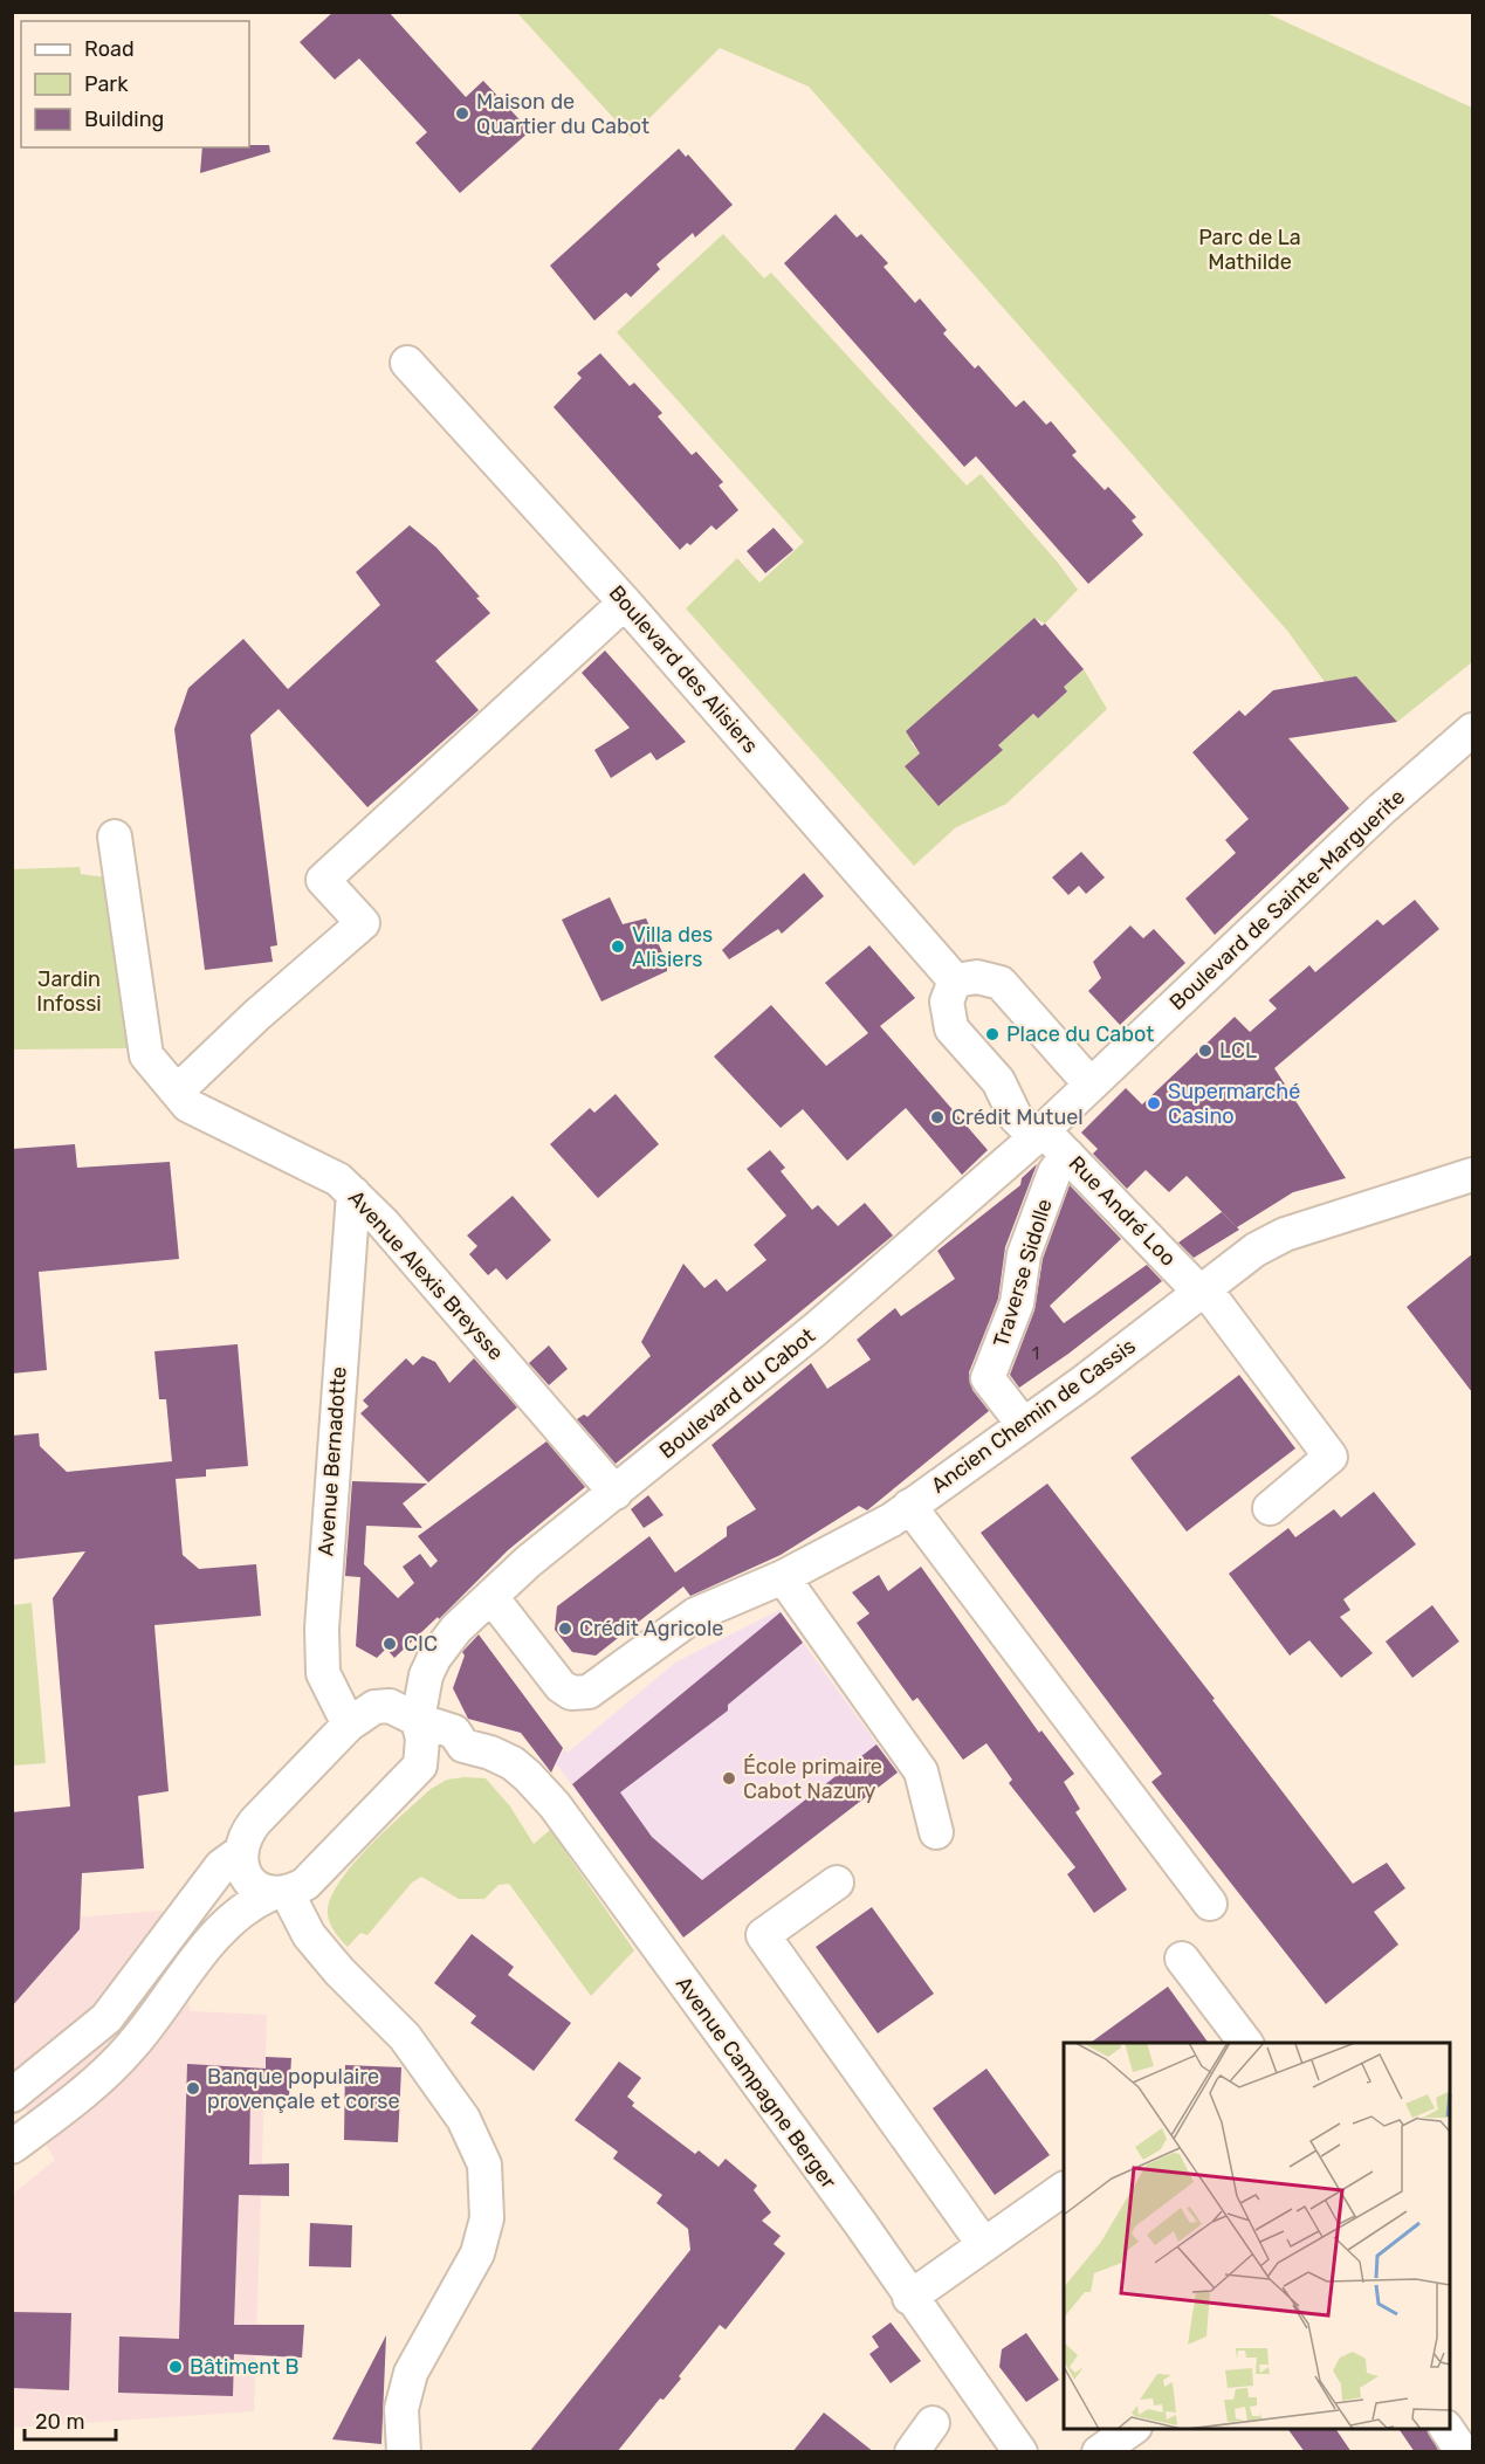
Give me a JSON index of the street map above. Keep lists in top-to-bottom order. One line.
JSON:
{"streets":{"street":["Boulevard des Alisiers","Boulevard de Sainte-Marguerite","Rue André Loo","Traverse Sidolle","Avenue Alexis Breysse","Boulevard du Cabot","Ancien Chemin de Cassis","Avenue Bernadotte","Avenue Campagne Berger"]},"crossings":[["Boulevard de Sainte-Marguerite","Rue André Loo"],["Boulevard de Sainte-Marguerite","Boulevard du Cabot"],["Rue André Loo","Traverse Sidolle"],["Rue André Loo","Boulevard du Cabot"],["Rue André Loo","Ancien Chemin de Cassis"],["Traverse Sidolle","Ancien Chemin de Cassis"],["Avenue Alexis Breysse","Boulevard du Cabot"],["Avenue Alexis Breysse","Avenue Bernadotte"],["Boulevard du Cabot","Ancien Chemin de Cassis"],["Boulevard du Cabot","Avenue Campagne Berger"]],"parks":["Parc de La Mathilde","Jardin Infossi"],"places":["Maison de Quartier du Cabot","Villa des Alisiers","Place du Cabot","LCL","Supermarché Casino","Crédit Mutuel","Crédit Agricole","CIC","École primaire Cabot Nazury","Banque populaire provençale et corse","Bâtiment B"],"house_numbers":["1"],"legend":["Road","Park","Building"],"scale_bar":"20 m"}
